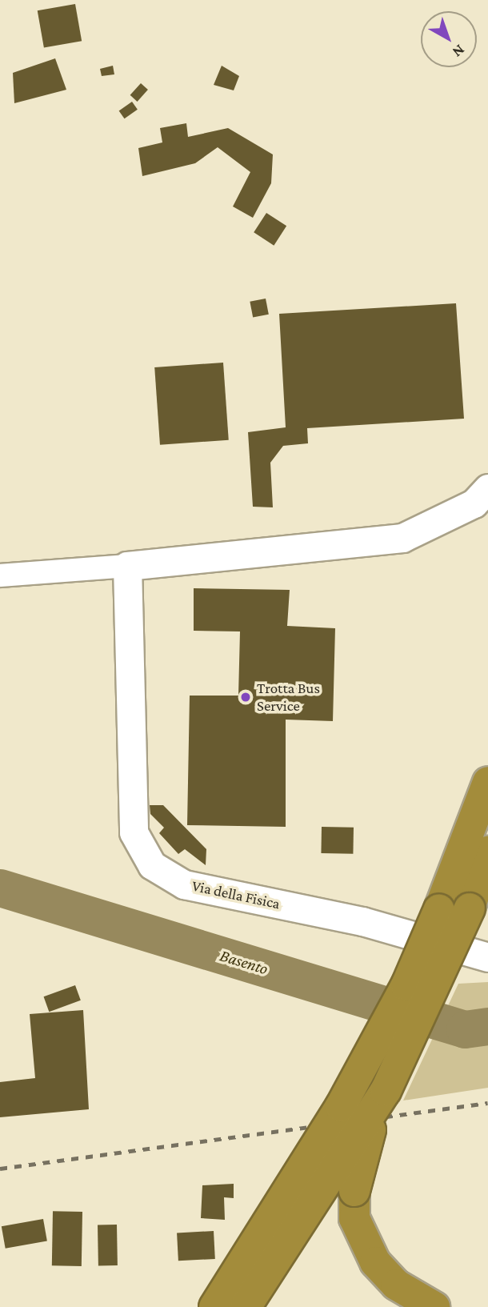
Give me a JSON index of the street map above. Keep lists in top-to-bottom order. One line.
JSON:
{"streets":{"street":["Via della Fisica"]},"water":["Basento"],"places":["Trotta Bus Service"],"north":"bottom right"}
